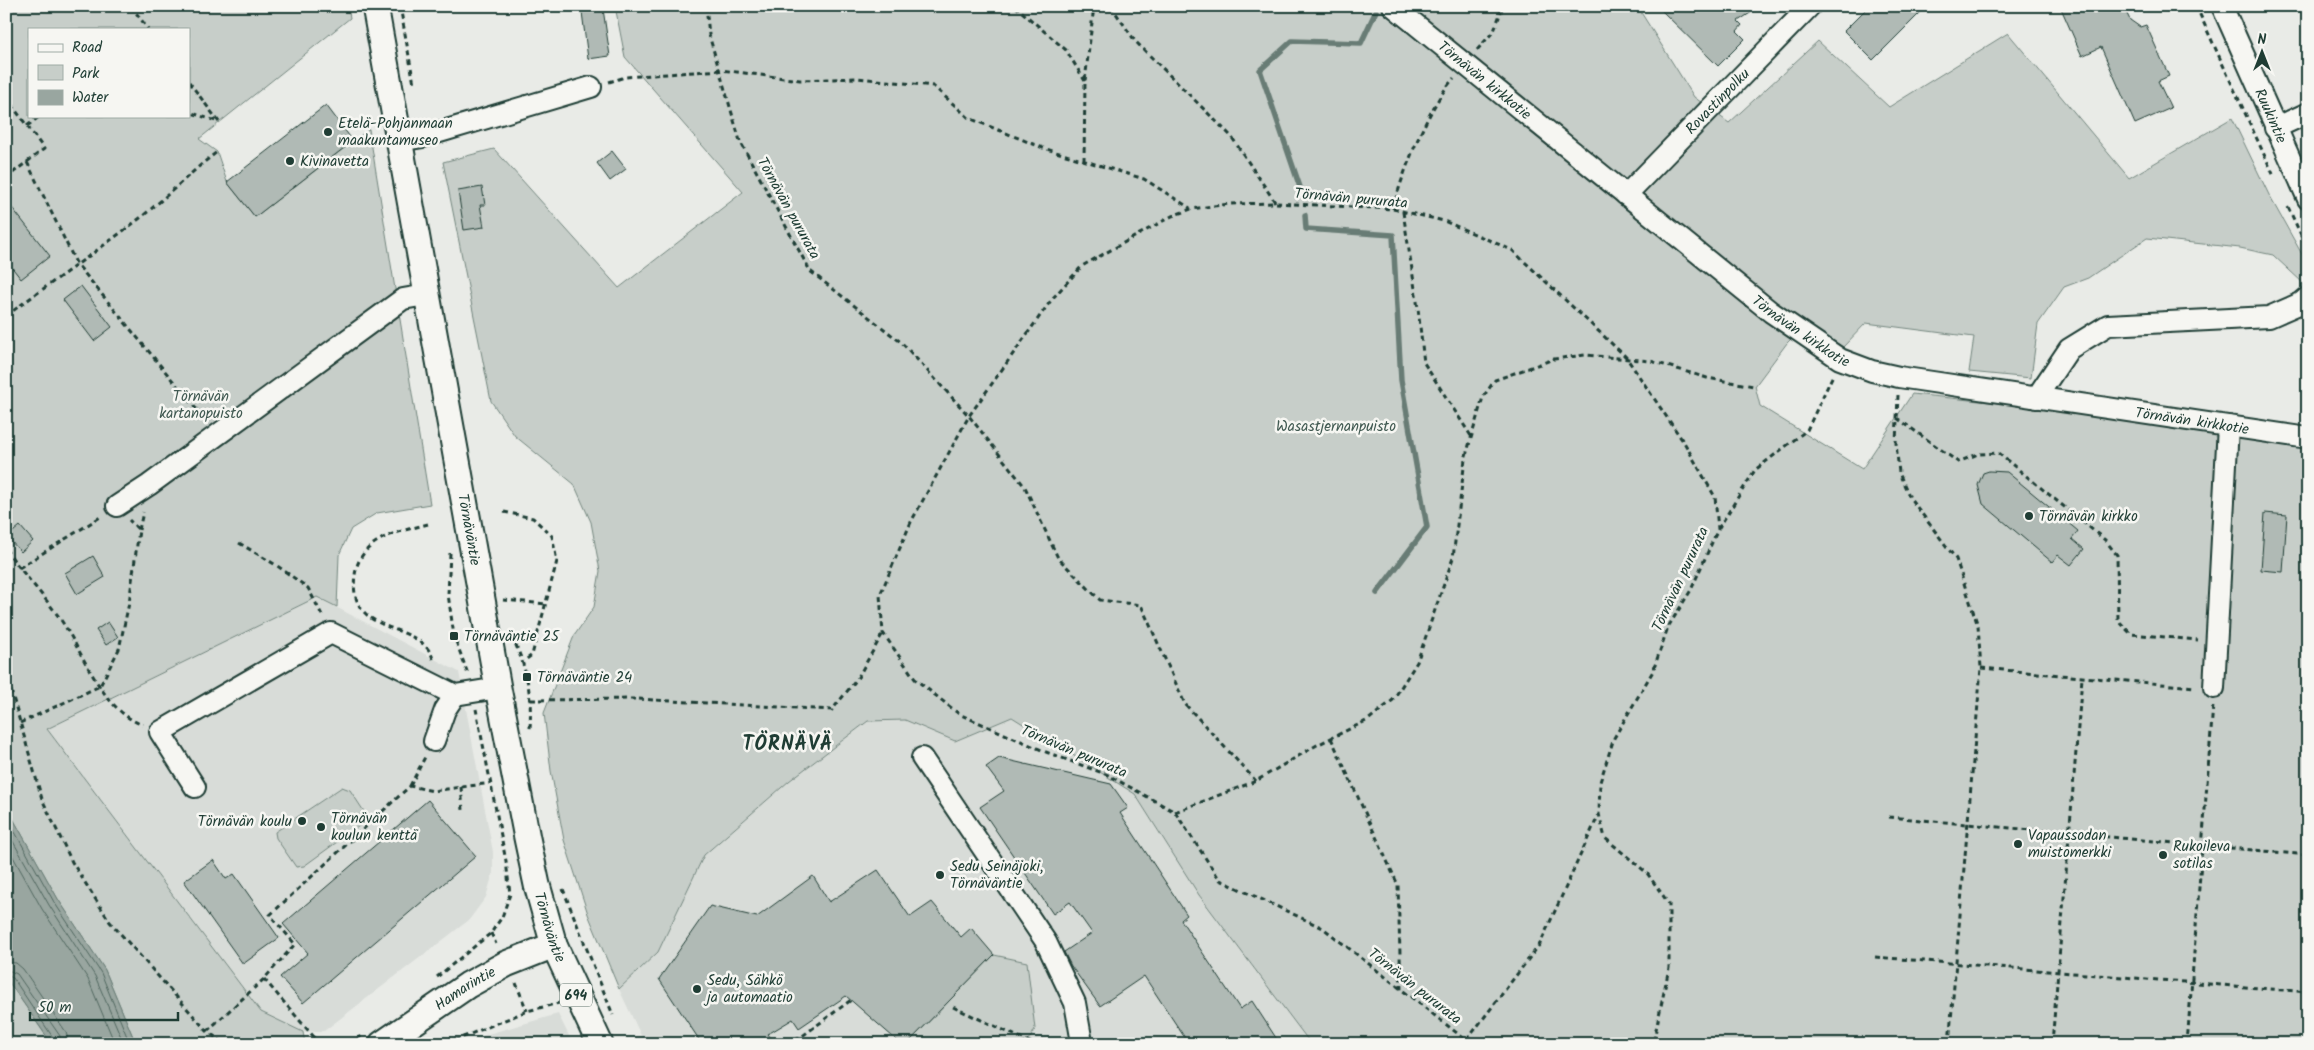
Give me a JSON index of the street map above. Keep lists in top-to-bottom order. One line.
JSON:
{"streets":{"main road":["Törnäväntie","Hamarintie","694"],"street":["Törnävän kirkkotie","Rovastinpolku","Ruukintie"],"path":["Törnävän pururata"]},"crossings":[["Törnävän kirkkotie","Rovastinpolku"],["Törnäväntie","Hamarintie"]],"districts":["TÖRNÄVÄ"],"parks":["Törnävän kartanopuisto","Wasastjernanpuisto"],"places":{"other":["Etelä-Pohjanmaan maakuntamuseo","Kivinavetta","Törnävän kirkko","Törnävän koulu","Törnävän koulun kenttä","Vapaussodan muistomerkki","Rukoileva sotilas","Sedu Seinäjoki, Törnäväntie","Sedu, Sähkö ja automaatio"],"transit":["Törnäväntie 25","Törnäväntie 24"]},"legend":["Road","Park","Water"],"scale_bar":"50 m","north":"top"}
